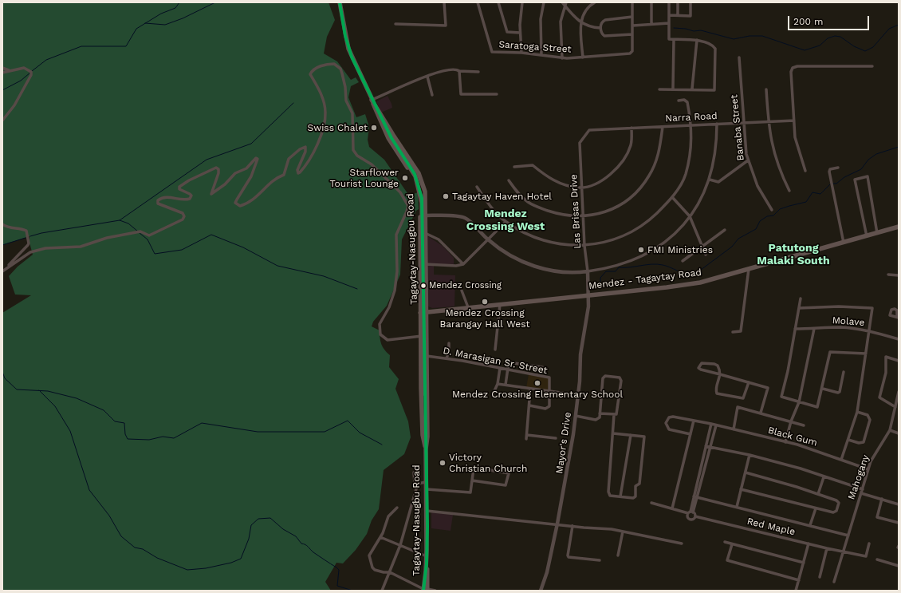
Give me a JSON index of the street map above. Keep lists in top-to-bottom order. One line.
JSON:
{"streets":{"main road":["Tagaytay-Nasugbu Road","Mendez - Tagaytay Road"],"street":["Saratoga Street","Narra Road","Banaba Street","Las Brisas Drive","Molave","D. Marasigan Sr. Street","Black Gum","Mayor's Drive","Mahogany","Red Maple"]},"crossings":[["Narra Road","Banaba Street"],["Narra Road","Las Brisas Drive"],["Las Brisas Drive","Mendez - Tagaytay Road"],["Las Brisas Drive","Mayor's Drive"],["Tagaytay-Nasugbu Road","Mendez - Tagaytay Road"],["Tagaytay-Nasugbu Road","D. Marasigan Sr. Street"],["Mendez - Tagaytay Road","Mayor's Drive"],["Black Gum","Mahogany"],["Mahogany","Red Maple"]],"districts":["Mendez Crossing West","Patutong Malaki South"],"places":["Swiss Chalet","Starflower Tourist Lounge","Tagaytay Haven Hotel","FMI Ministries","Mendez Crossing","Mendez Crossing Barangay Hall West","Mendez Crossing Elementary School","Victory Christian Church"],"scale_bar":"200 m"}
